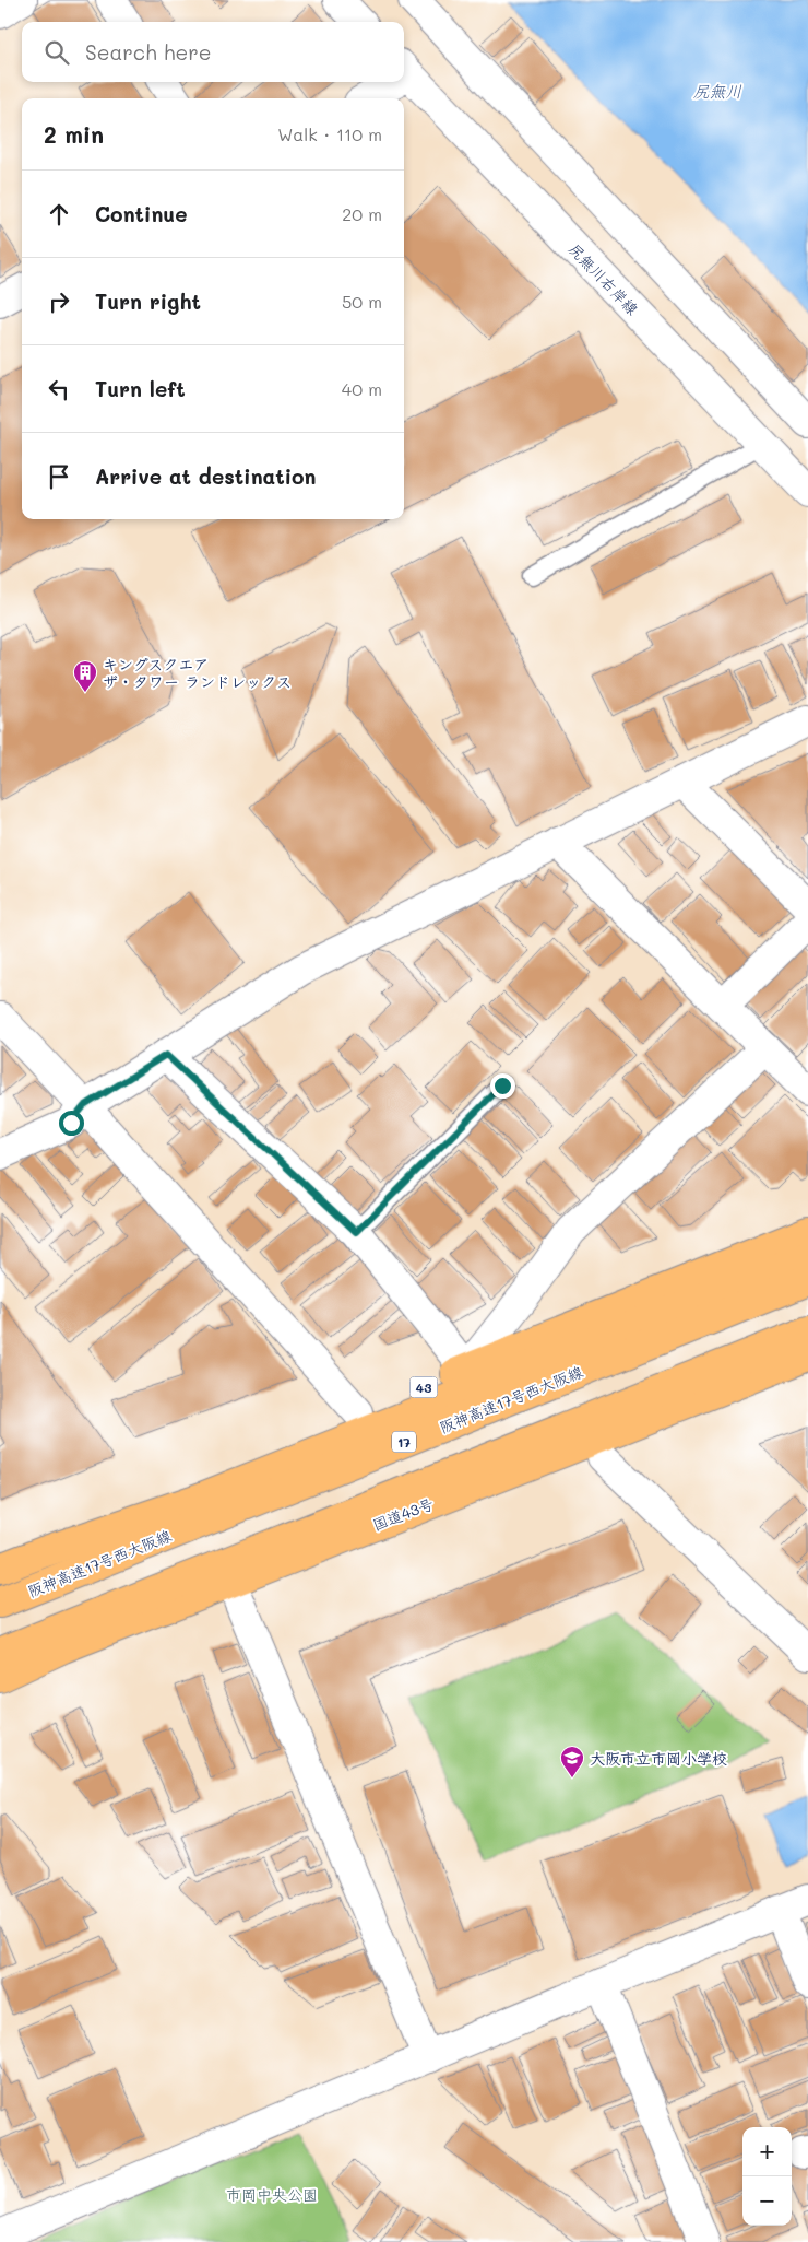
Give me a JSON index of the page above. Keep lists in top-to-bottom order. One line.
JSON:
{"streets":{"highway":["43","阪神高速17号西大阪線","17","国道43号"],"street":["尻無川右岸線"]},"water":["尻無川"],"parks":["市岡中央公園"],"places":{"building":["キングスクエア ザ・タワー ランドレックス"],"school or university":["大阪市立市岡小学校"]},"page":{"search":"Search here","heading":["2 min","Walk · 110 m"],"list":[["Continue","20 m"],["Turn right","50 m"],["Turn left","40 m"],"Arrive at destination"],"map_buttons":["+","−"]}}
